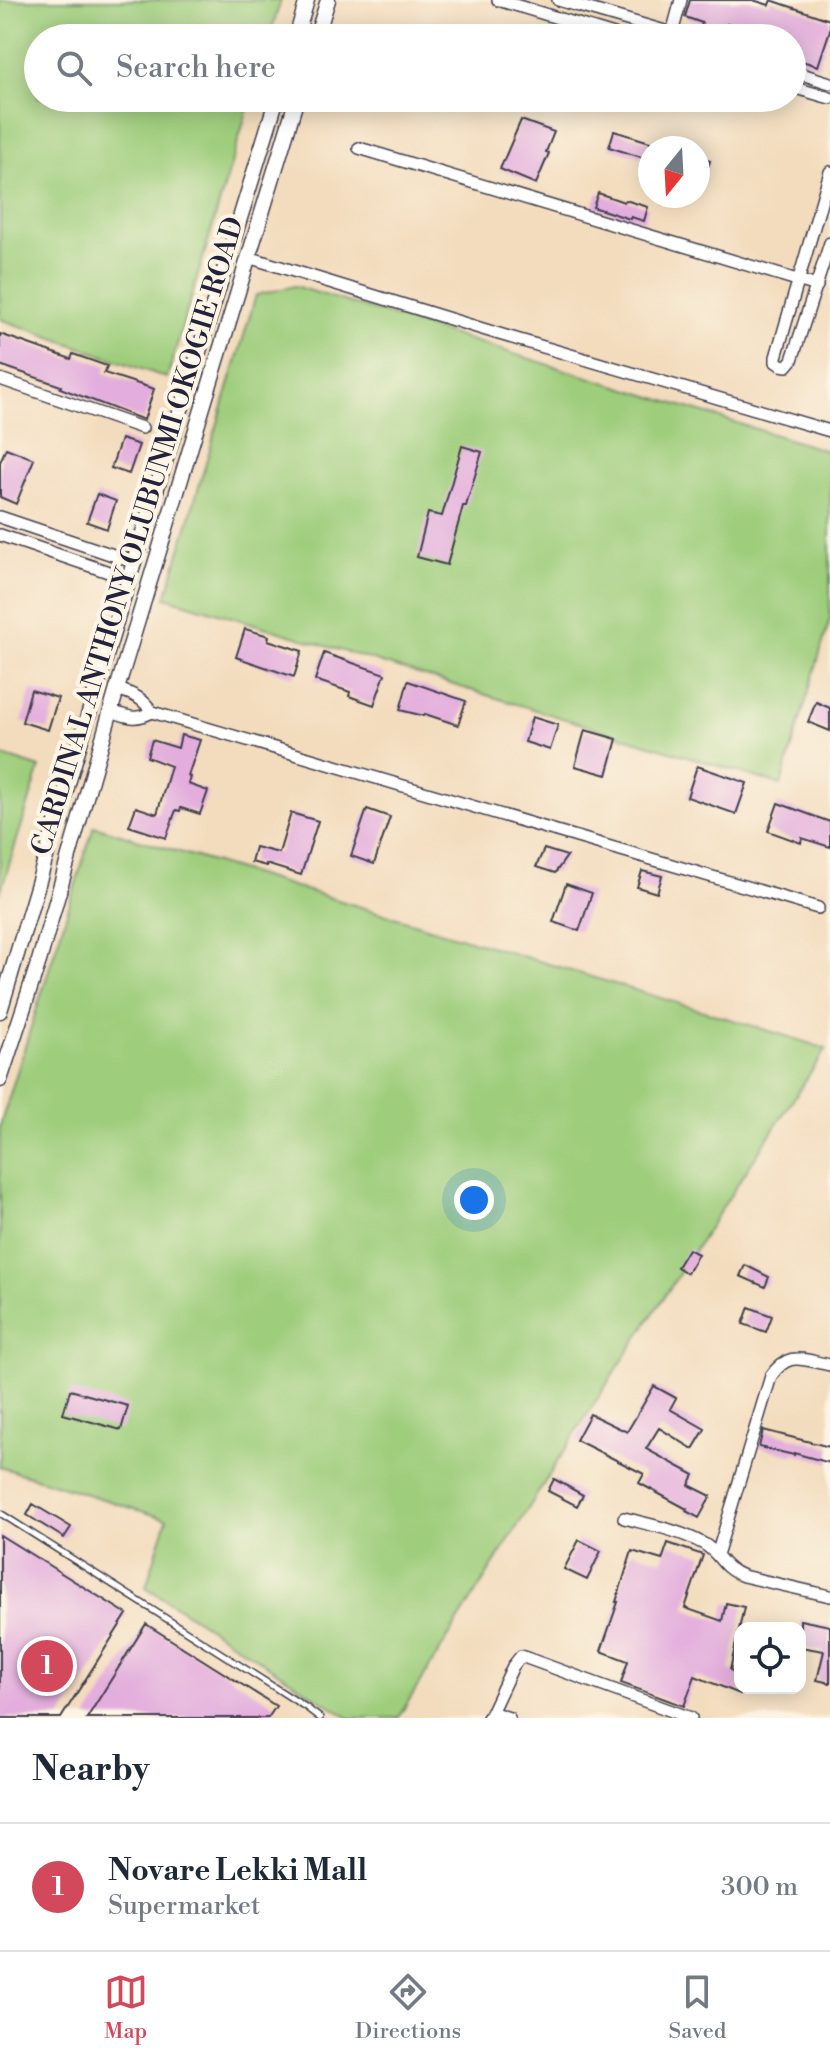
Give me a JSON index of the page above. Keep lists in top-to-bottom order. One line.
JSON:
{"streets":{"street":["CARDINAL ANTHONY OLUBUNMI OKOGIE ROAD"]},"north":"bottom","page":{"search":"Search here","pins":"1","heading":"Nearby","list":[{"mark":"1","name":"Novare Lekki Mall","note":"Supermarket","value":"300 m"}],"nav":["Map","Directions","Saved"]}}
